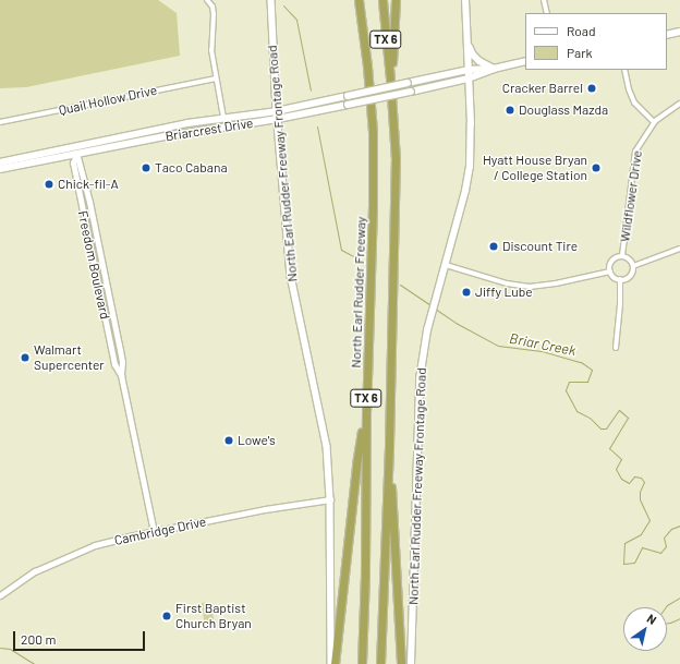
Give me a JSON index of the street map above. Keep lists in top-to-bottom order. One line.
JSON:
{"streets":{"highway":["TX 6","North Earl Rudder Freeway"],"main road":["Briarcrest Drive","North Earl Rudder Freeway Frontage Road"],"street":["Quail Hollow Drive","Wildflower Drive","Freedom Boulevard","Cambridge Drive"]},"crossings":[["Briarcrest Drive","North Earl Rudder Freeway Frontage Road"],["Briarcrest Drive","Freedom Boulevard"],["North Earl Rudder Freeway Frontage Road","Cambridge Drive"],["Freedom Boulevard","Cambridge Drive"]],"water":["Briar Creek"],"places":["Cracker Barrel","Douglass Mazda","Taco Cabana","Hyatt House Bryan / College Station","Chick-fil-A","Discount Tire","Jiffy Lube","Walmart Supercenter","Lowe's","First Baptist Church Bryan"],"legend":["Road","Park"],"scale_bar":"200 m","north":"top right"}
